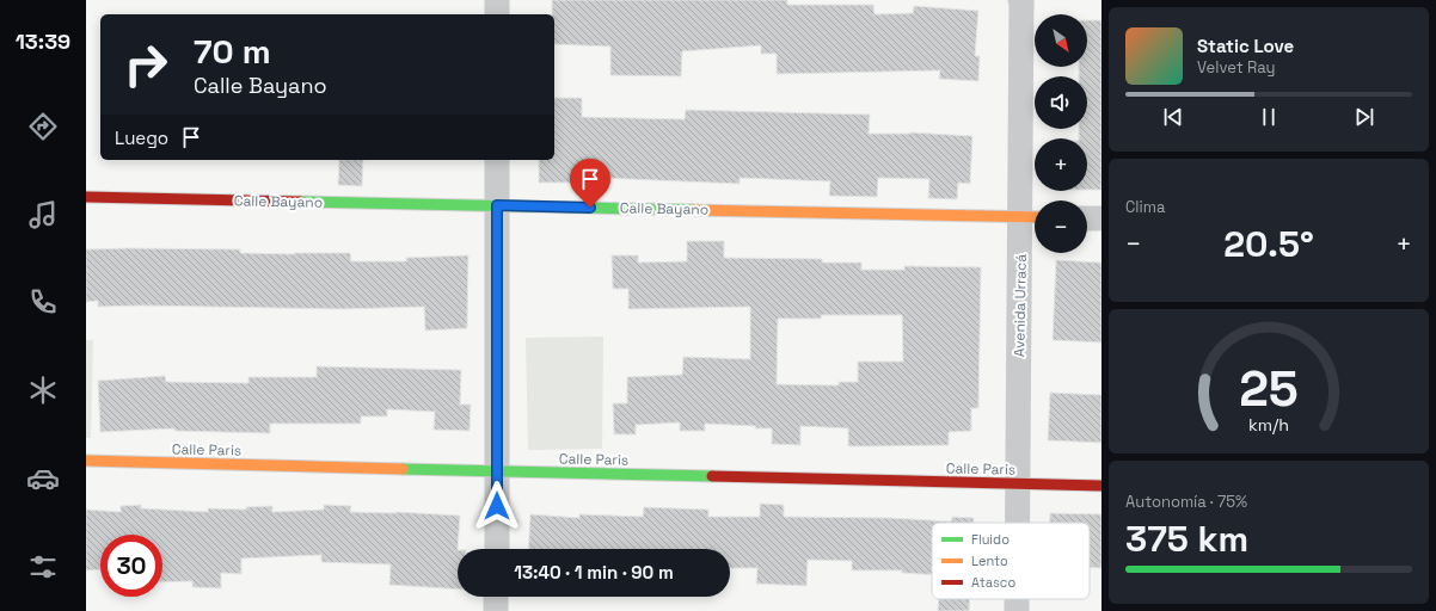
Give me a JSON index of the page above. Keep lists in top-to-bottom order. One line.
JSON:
{"streets":{"street":["Calle Bayano","Avenida Urracá","Calle Paris"]},"crossings":[["Calle Bayano","Avenida Urracá"],["Avenida Urracá","Calle Paris"]],"legend":["Fluido","Lento","Atasco"],"north":"bottom right","page":{"tabs":"13:39","map_buttons":["+","−"],"turn":["70 m","Calle Bayano"],"song":["Static Love","Velvet Ray"],"then":"Luego","tile":["Clima",["Autonomía · 75%","375 km"]],"heat":["−","20.5°","+"],"limit":"30","trip":"13:40 · 1 min · 90 m","gauge":["25","km/h"]}}
